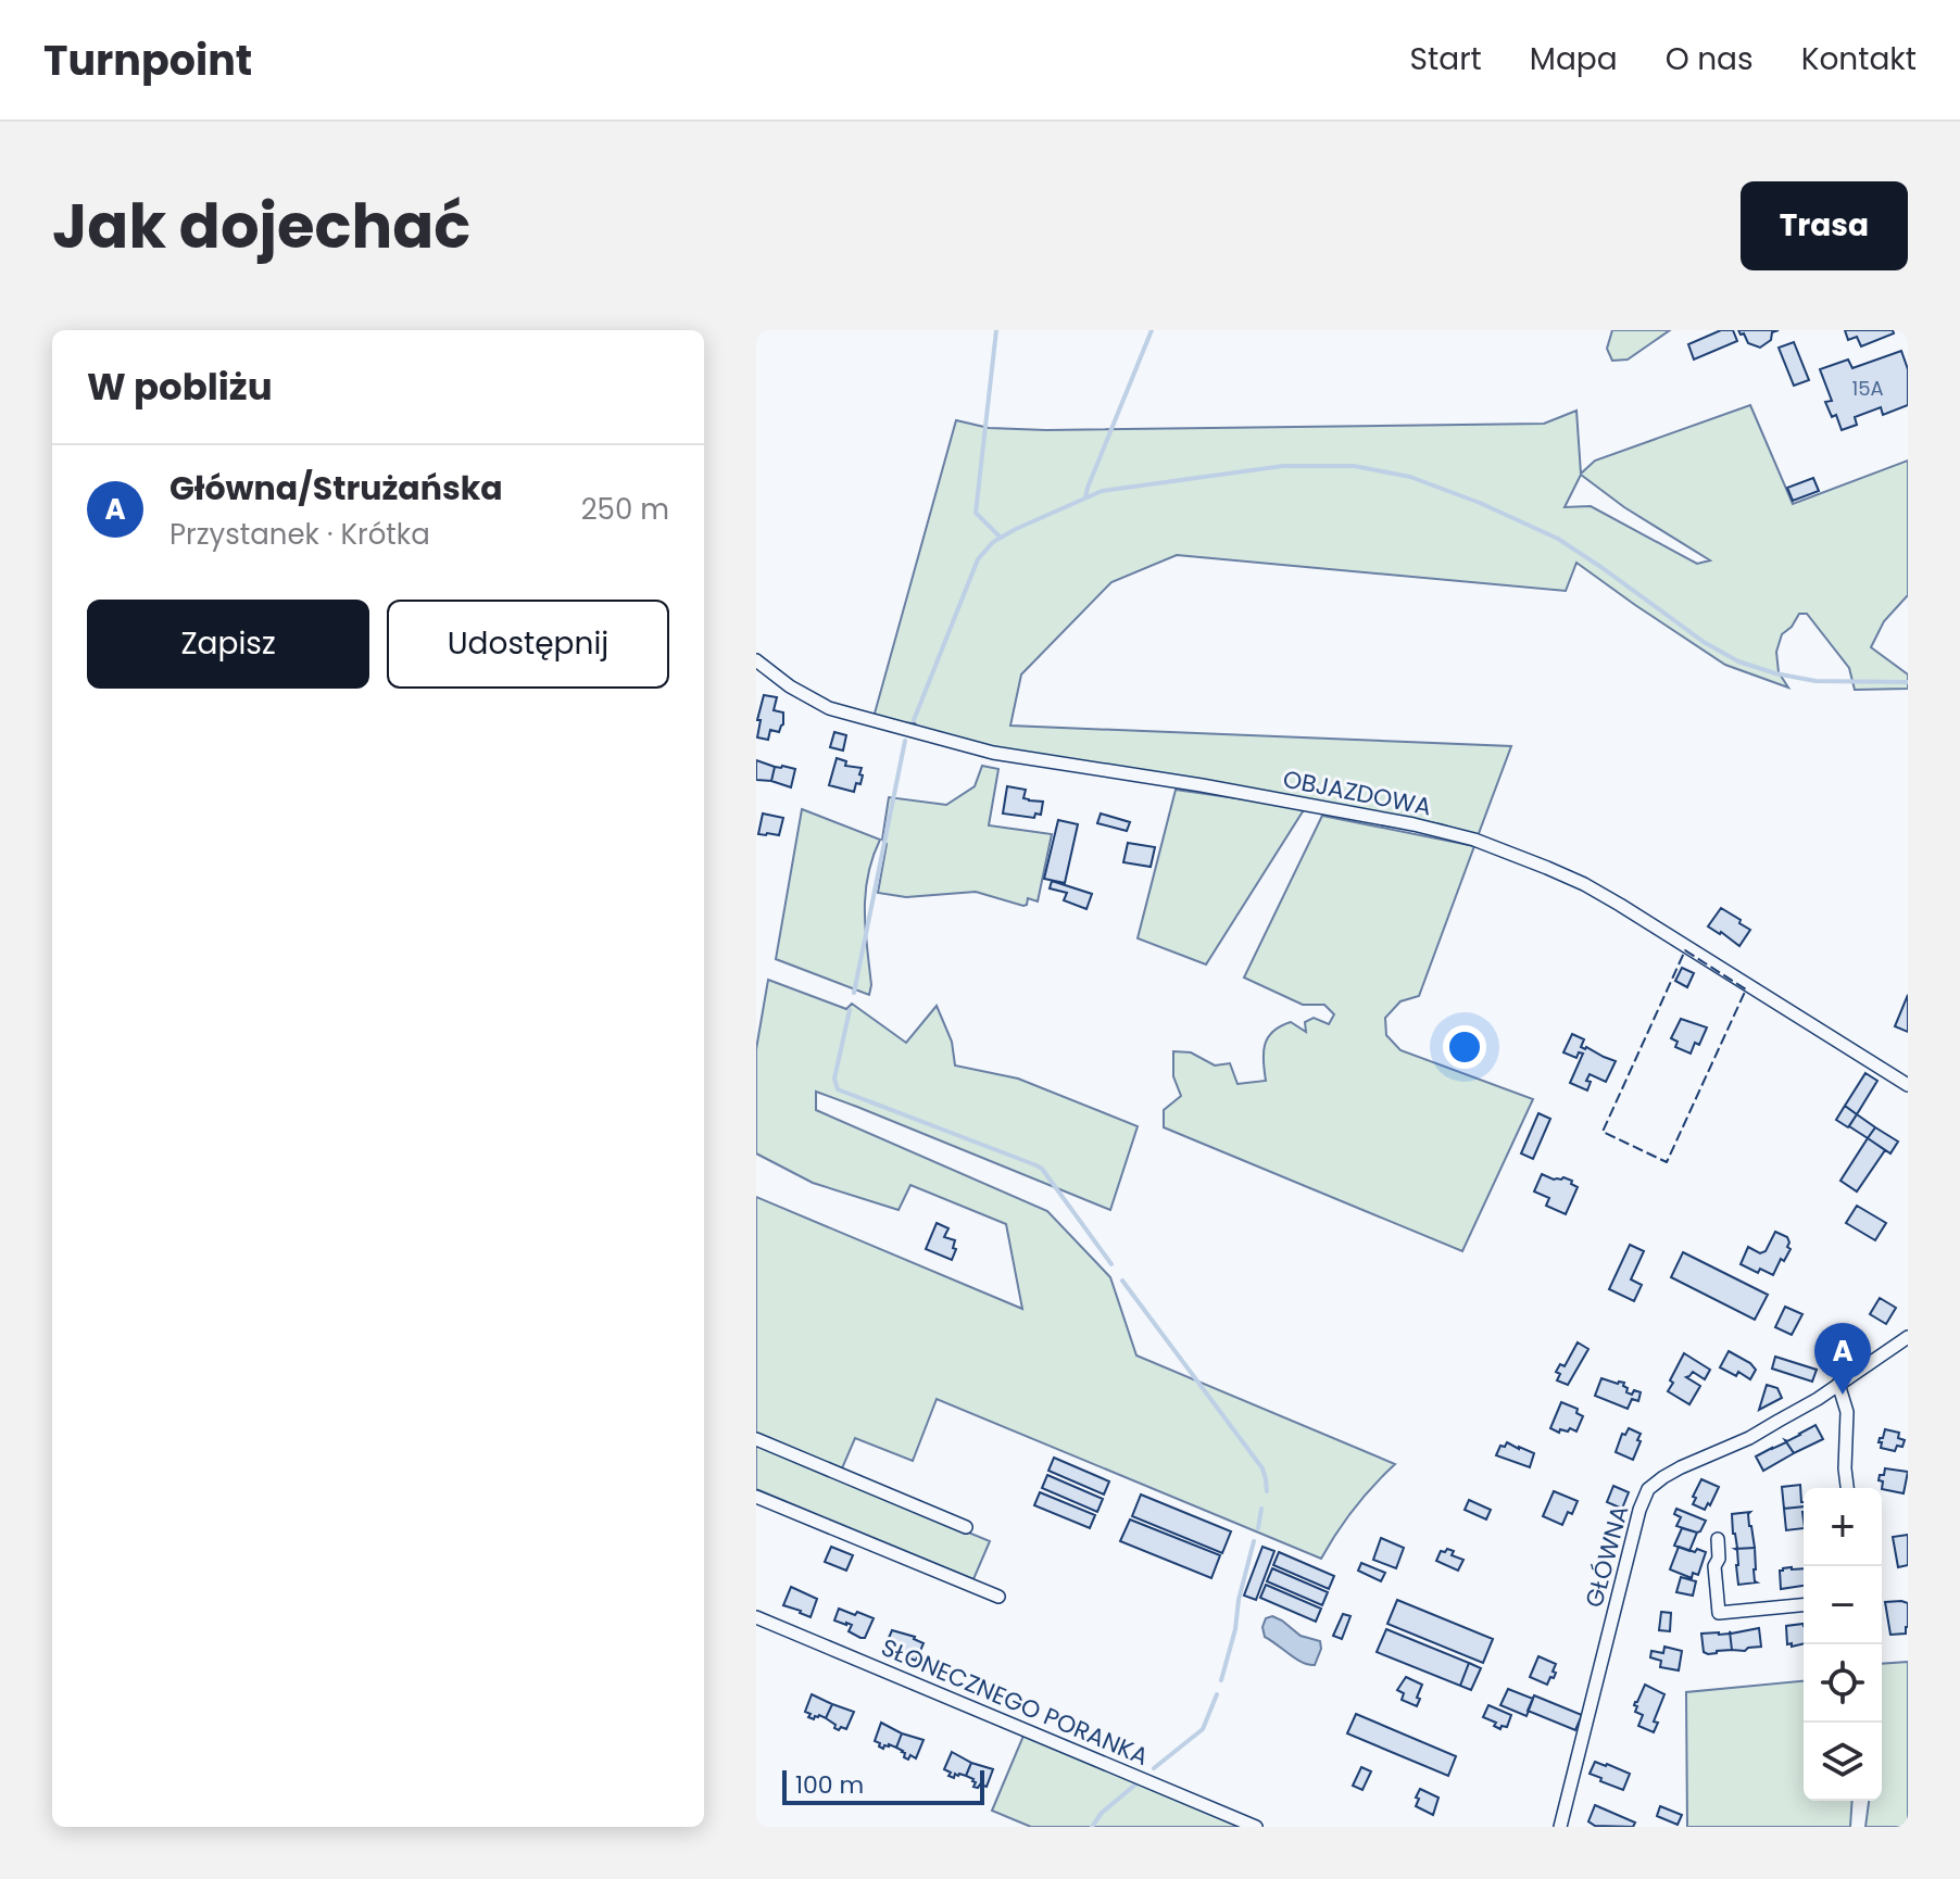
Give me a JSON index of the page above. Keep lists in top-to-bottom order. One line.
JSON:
{"streets":{"street":["OBJAZDOWA","GŁÓWNA","SŁONECZNEGO PORANKA"]},"house_numbers":["15A"],"scale_bar":"100 m","page":{"header":"Turnpoint","nav":["Start","Mapa","O nas","Kontakt"],"title":"Jak dojechać","buttons":["Trasa",["Zapisz","Udostępnij"]],"heading":"W pobliżu","list":[{"mark":"A","name":"Główna/Strużańska","note":"Przystanek · Krótka","value":"250 m"}],"pins":"A","map_buttons":["+","−"],"scale":"100 m"}}
